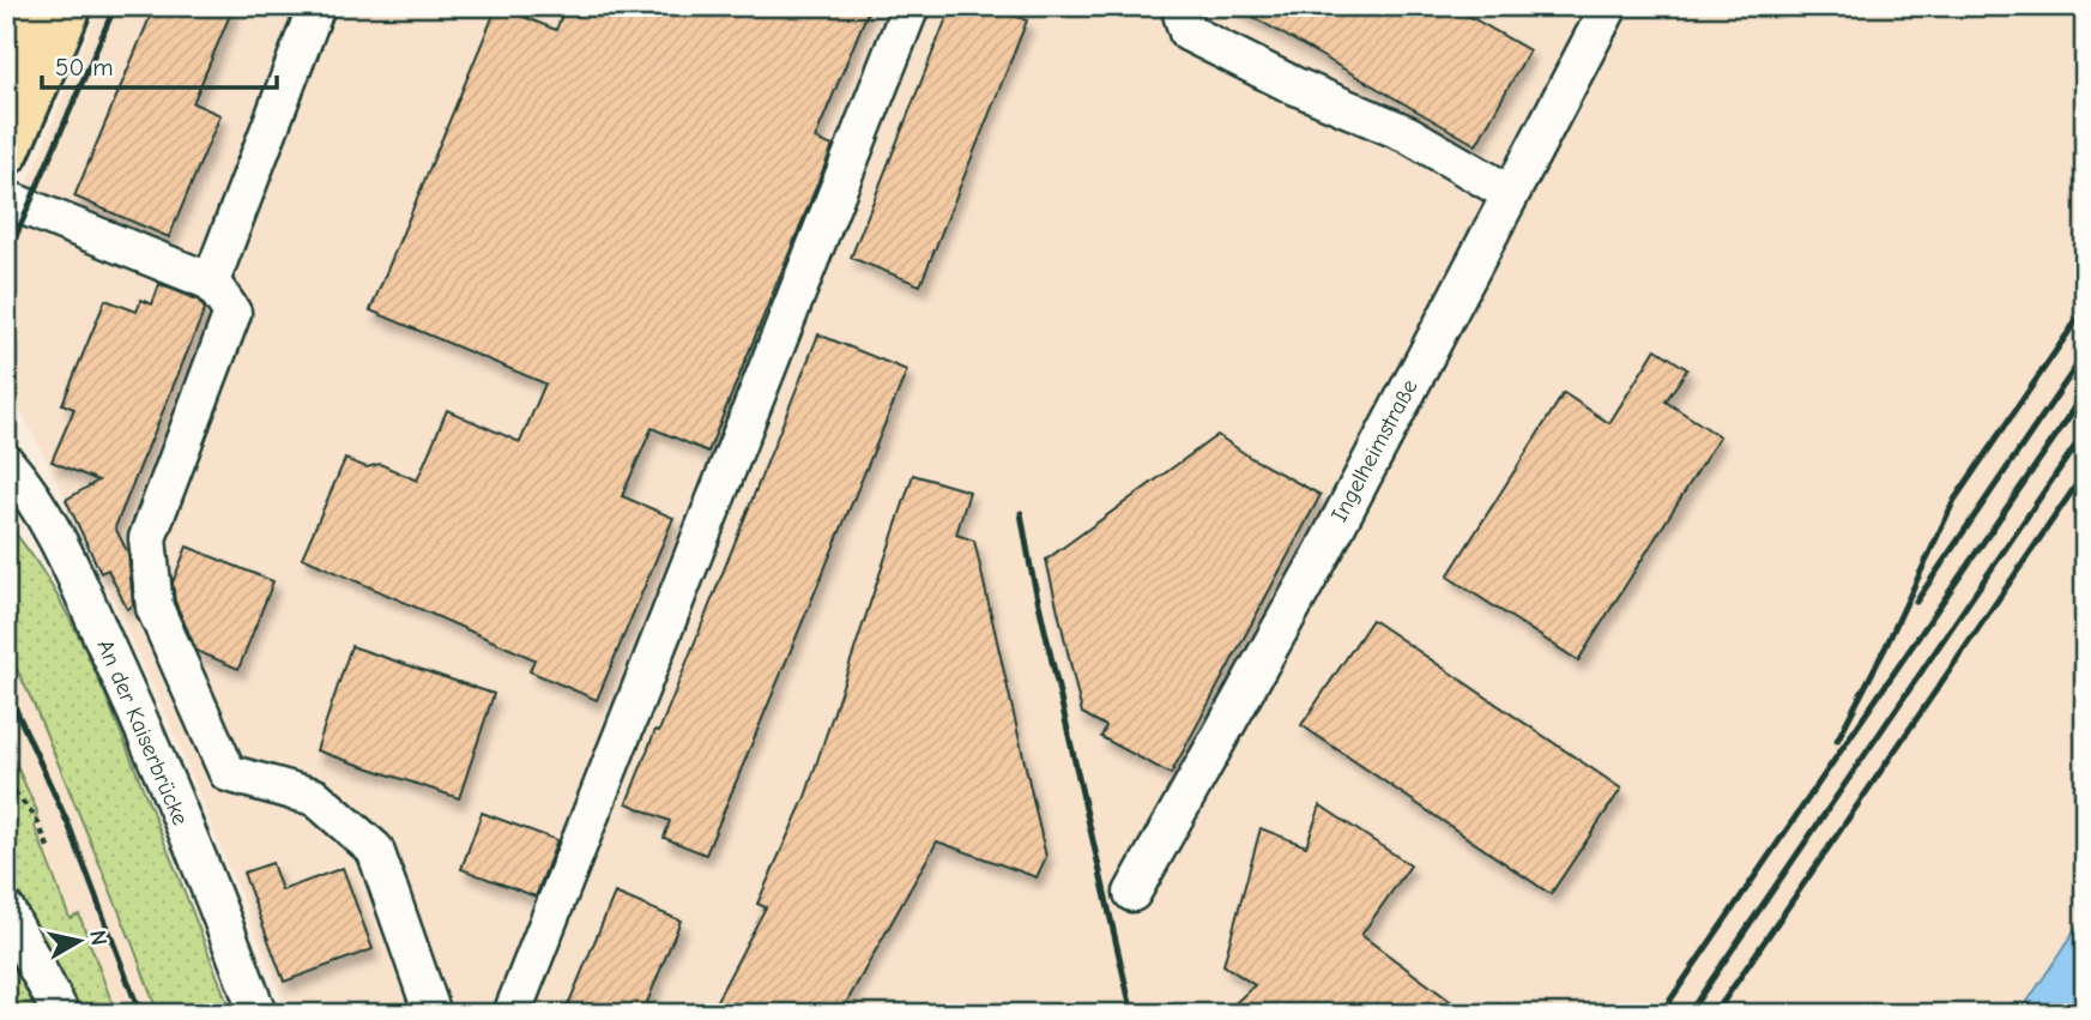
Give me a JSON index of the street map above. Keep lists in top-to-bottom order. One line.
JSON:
{"streets":{"street":["Ingelheimstraße","An der Kaiserbrücke"]},"scale_bar":"50 m","north":"right"}
